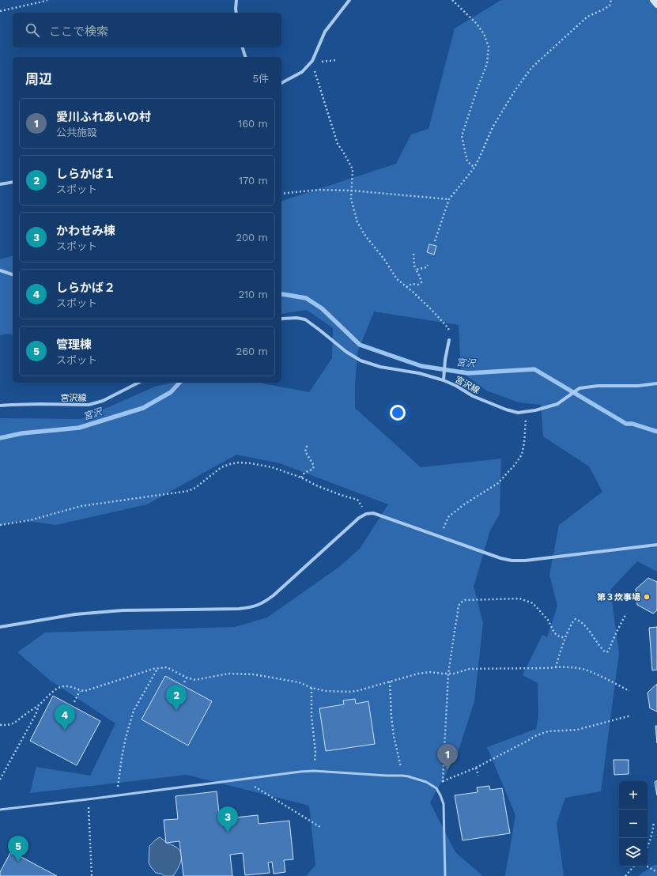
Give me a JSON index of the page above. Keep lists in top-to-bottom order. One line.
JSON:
{"streets":{"street":["宮沢線"]},"water":["宮沢"],"places":["第３炊事場"],"page":{"search":"ここで検索","heading":["周辺","5件"],"list":[{"mark":"1","name":"愛川ふれあいの村","note":"公共施設","value":"160 m"},{"mark":"2","name":"しらかば１","note":"スポット","value":"170 m"},{"mark":"3","name":"かわせみ棟","note":"スポット","value":"200 m"},{"mark":"4","name":"しらかば２","note":"スポット","value":"210 m"},{"mark":"5","name":"管理棟","note":"スポット","value":"260 m"}],"pins":["2","4","1","3","5"],"map_buttons":["+","−"]}}
